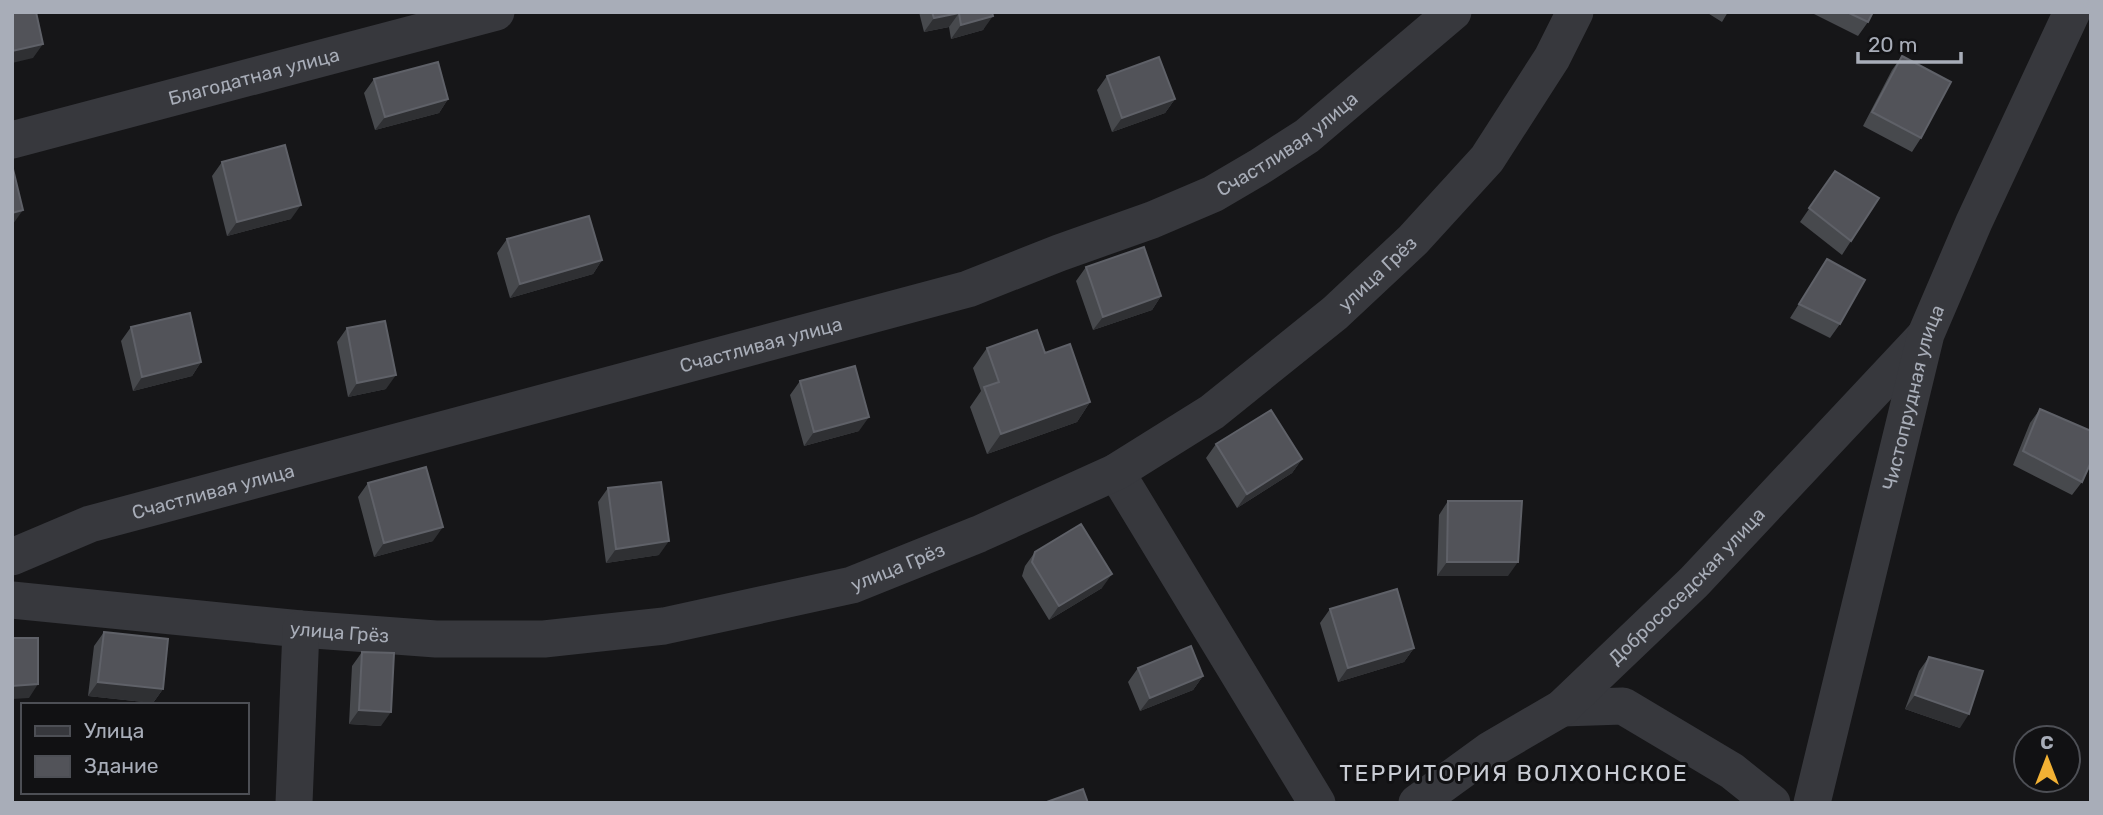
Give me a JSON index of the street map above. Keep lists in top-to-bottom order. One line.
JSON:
{"streets":{"street":["Благодатная улица","Счастливая улица","улица Грёз","Чистопрудная улица","Добрососедская улица"]},"crossings":[["Чистопрудная улица","Добрососедская улица"]],"districts":["ТЕРРИТОРИЯ ВОЛХОНСКОЕ"],"legend":["Улица","Здание"],"scale_bar":"20 m","north":"top"}
